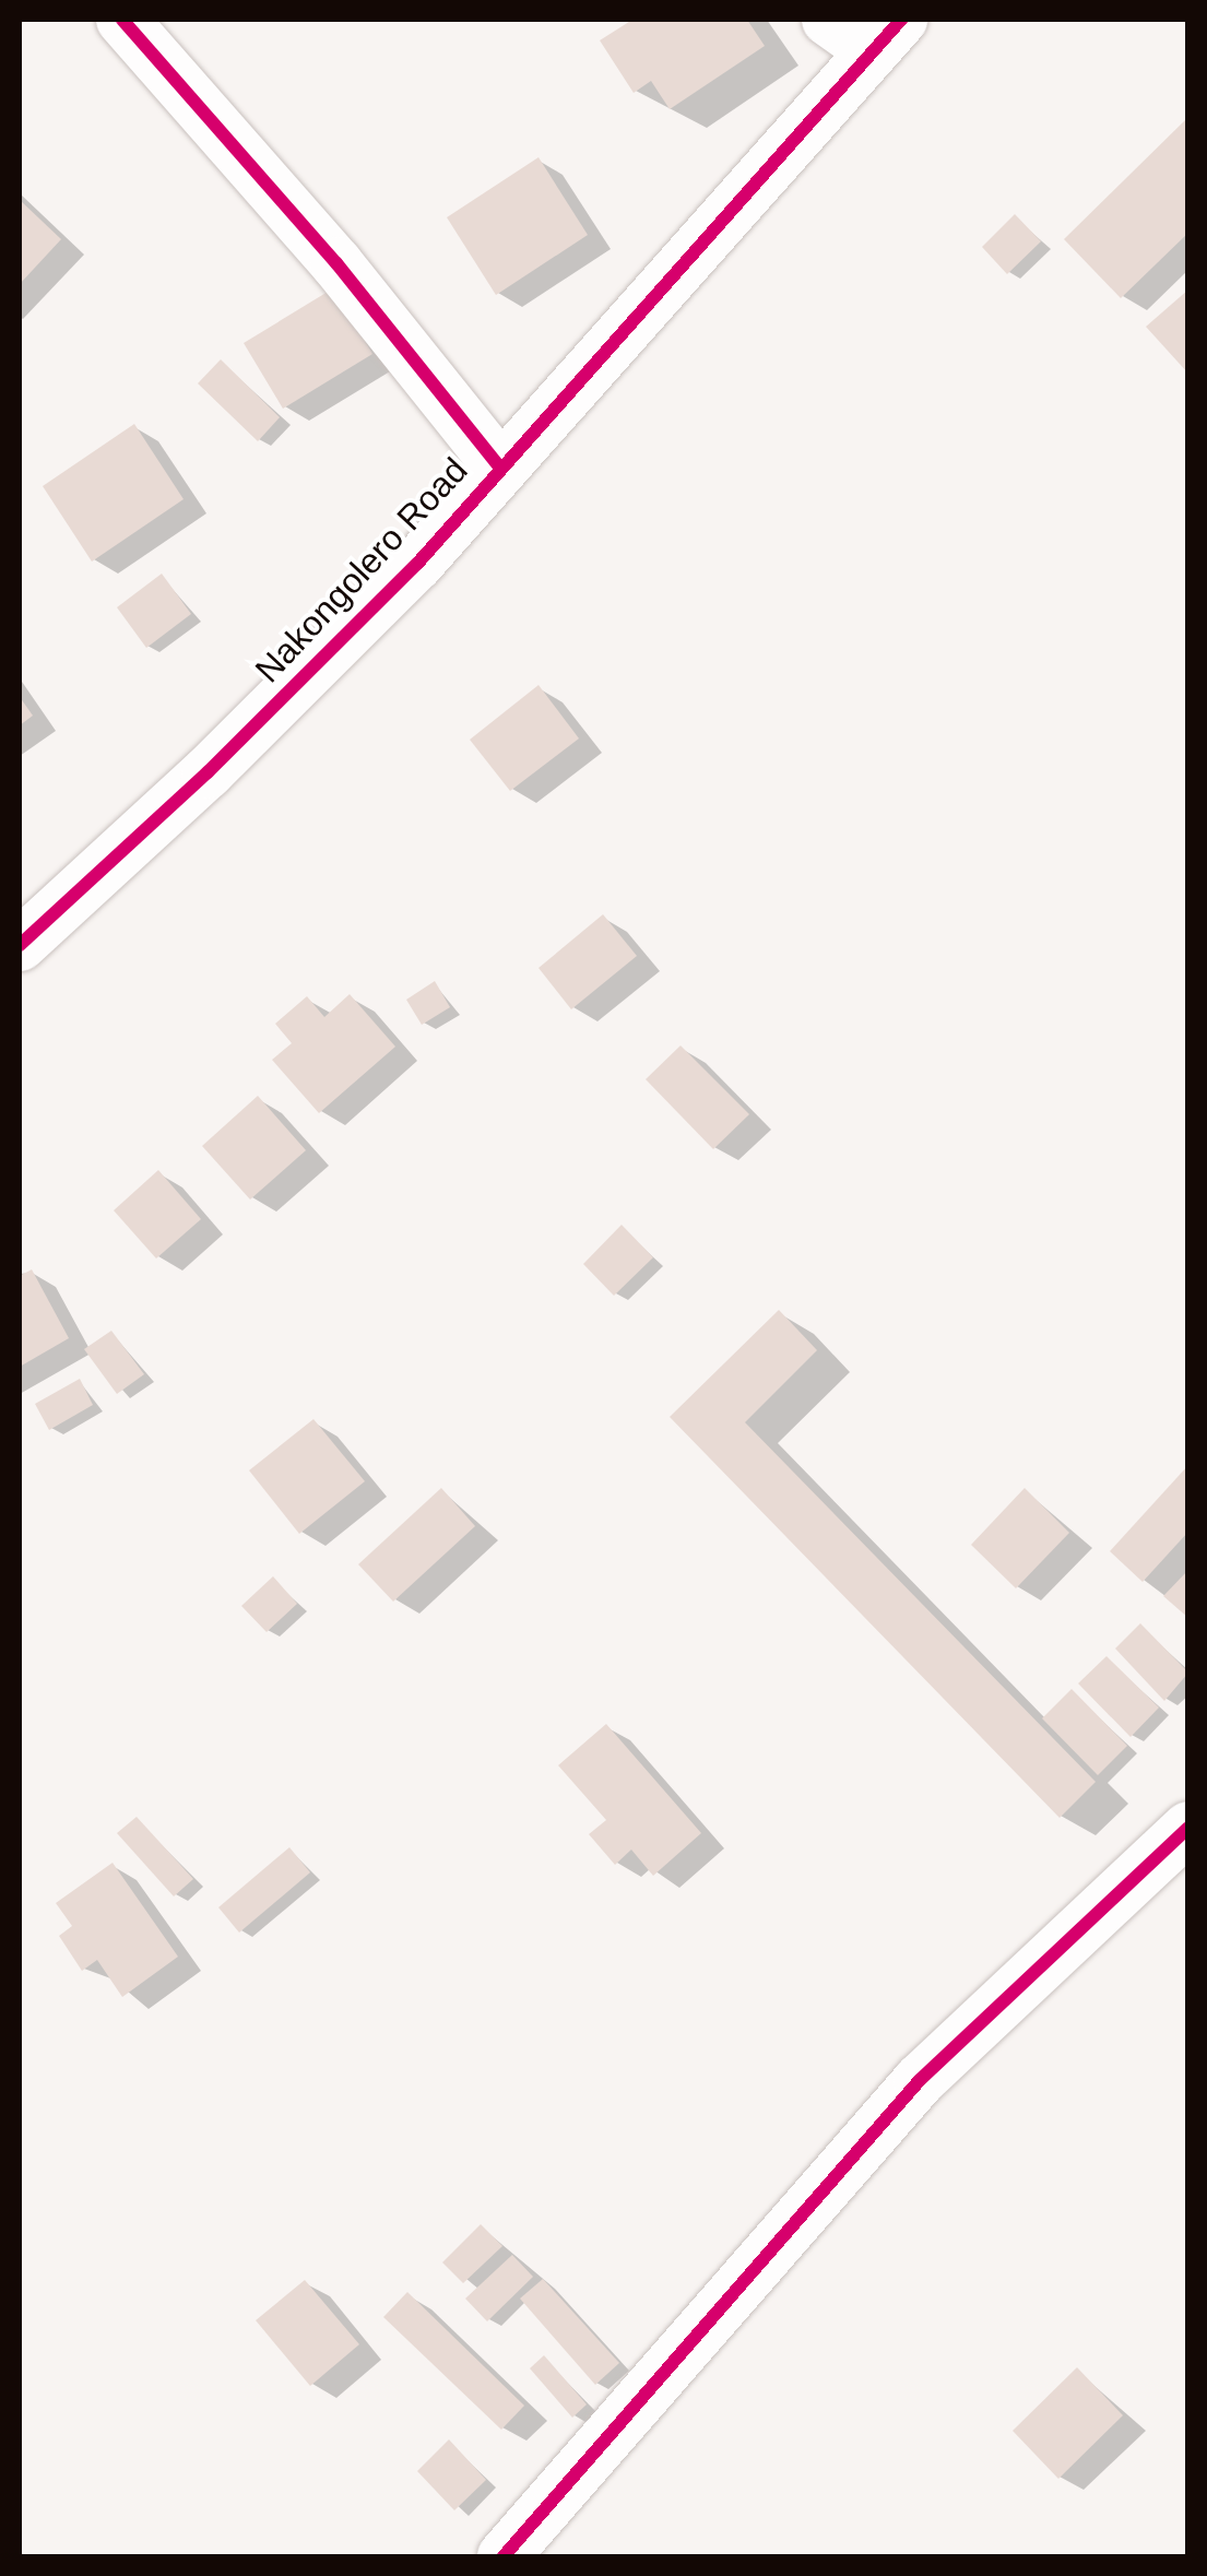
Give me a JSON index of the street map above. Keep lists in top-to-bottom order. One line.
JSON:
{"streets":{"street":["Nakongolero Road"]}}
